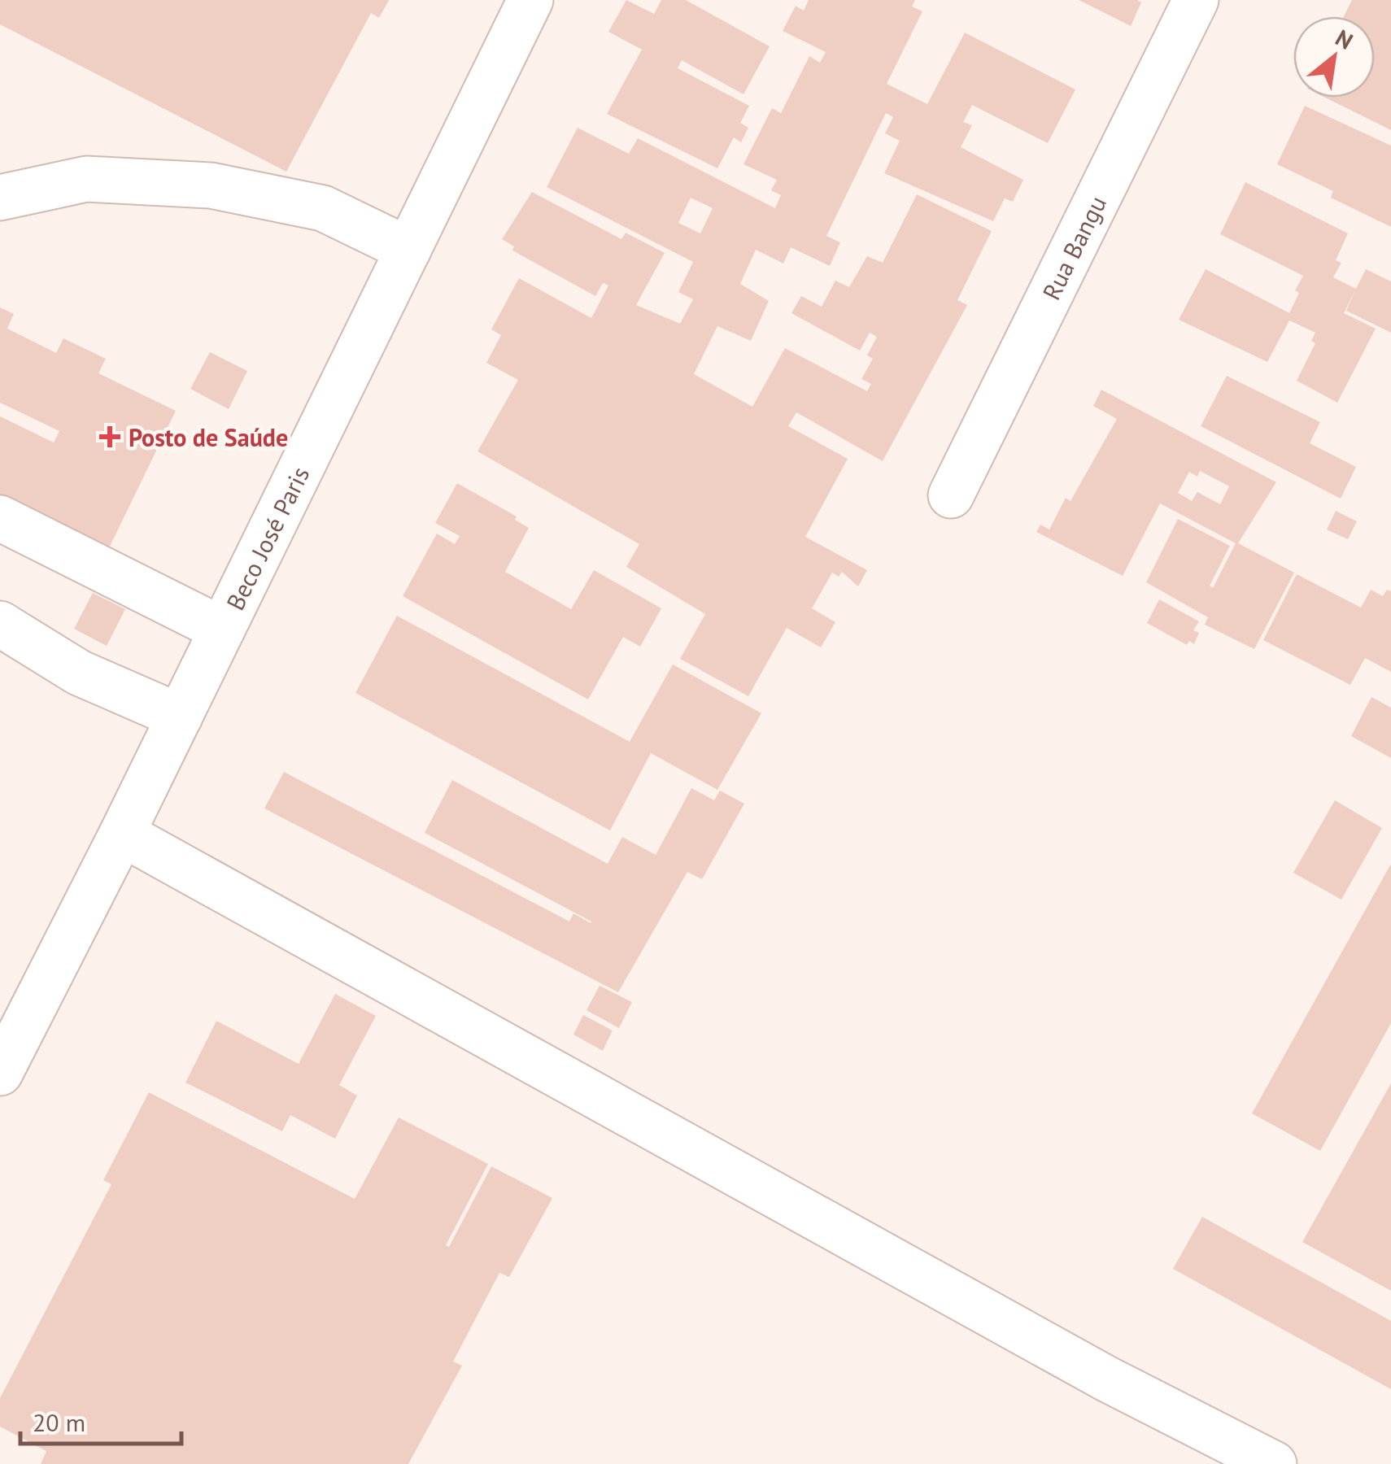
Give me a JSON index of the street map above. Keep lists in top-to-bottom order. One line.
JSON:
{"streets":{"street":["Rua Bangu","Beco José Paris"]},"places":{"health":["Posto de Saúde"]},"scale_bar":"20 m","north":"top right"}
